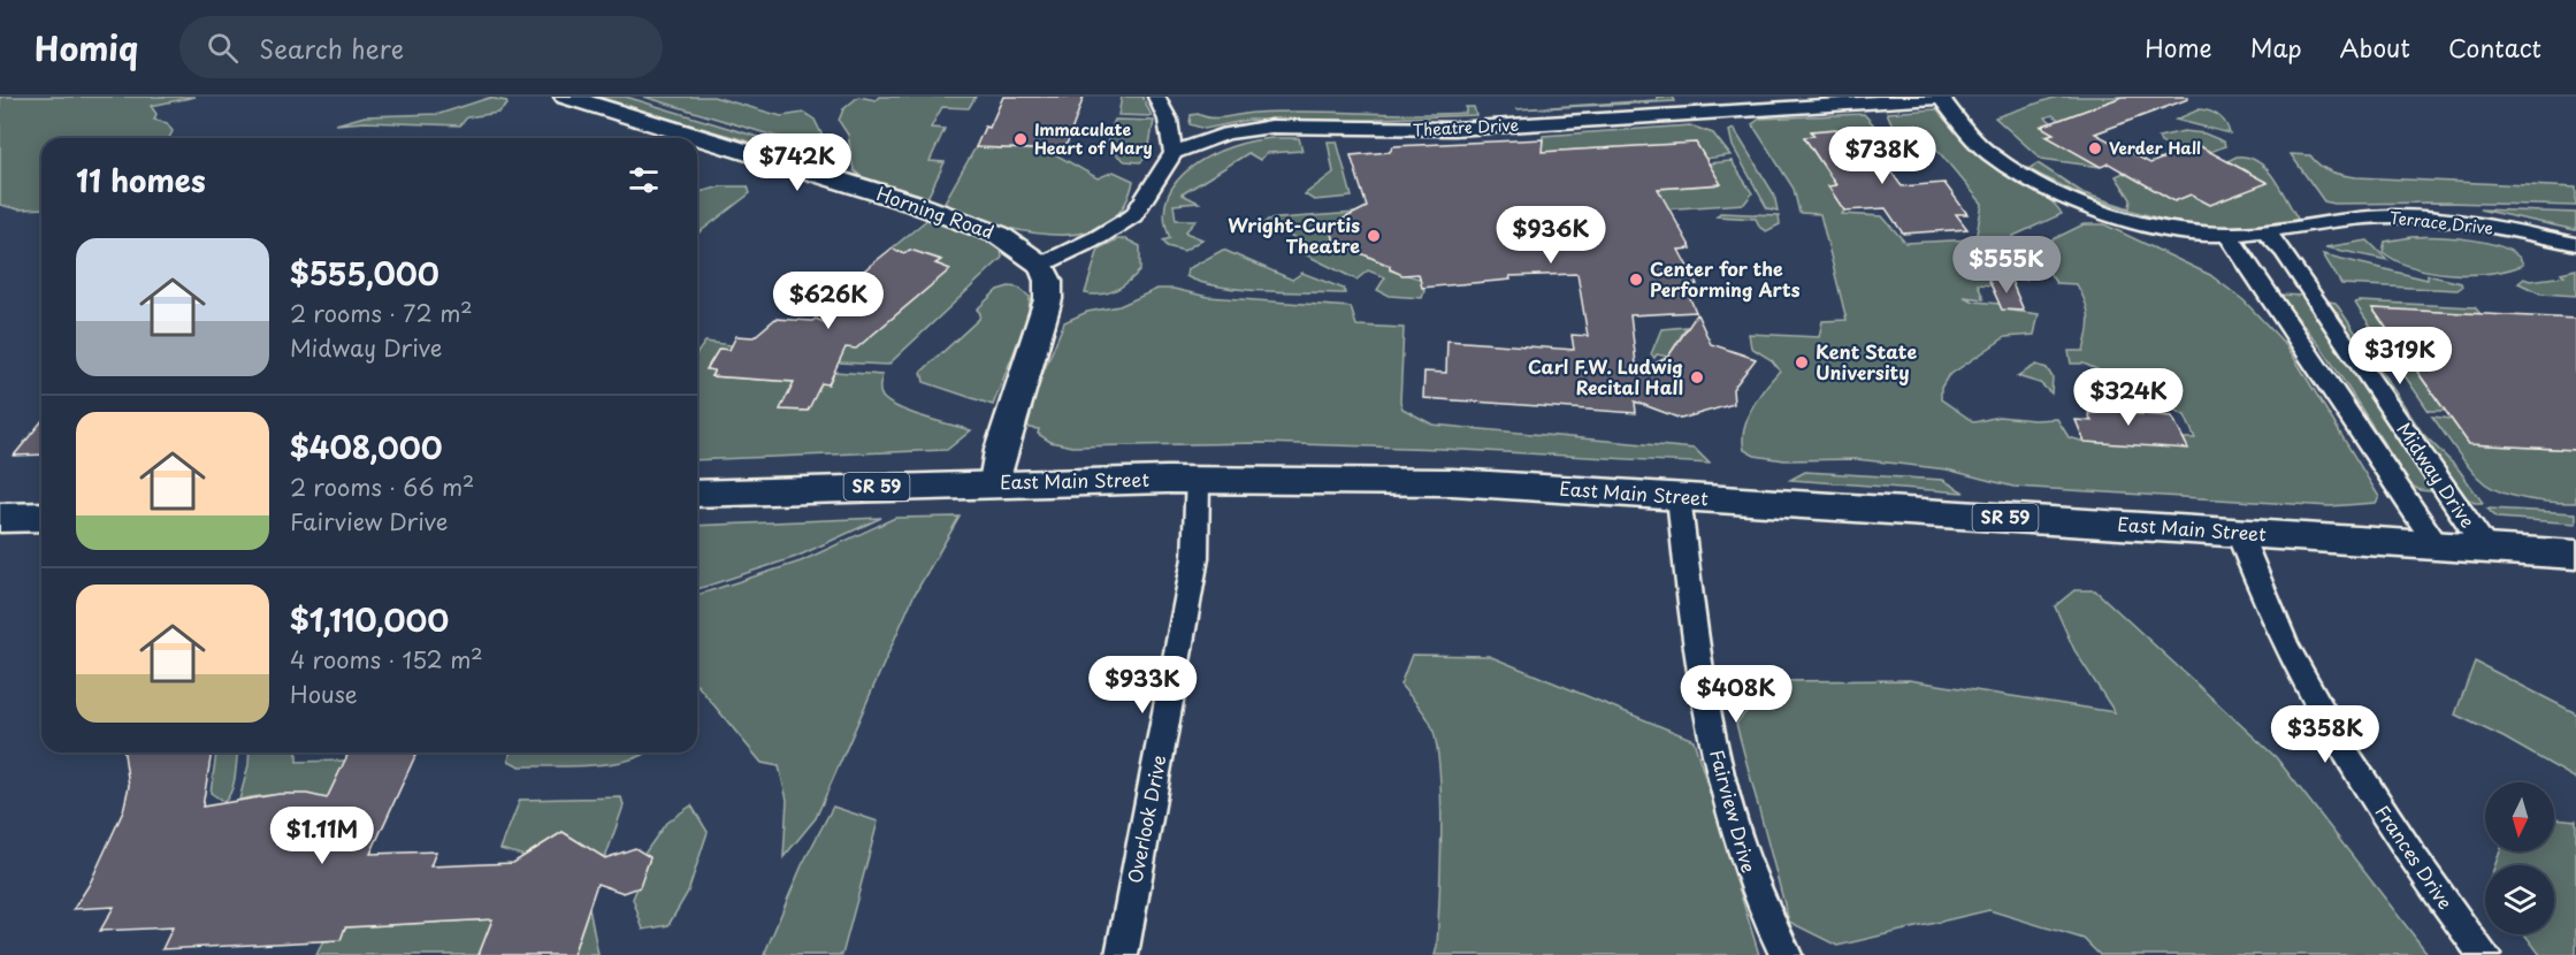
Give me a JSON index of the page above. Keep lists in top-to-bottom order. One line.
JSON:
{"streets":{"main road":["East Main Street","SR 59"],"street":["Theatre Drive","Horning Road","Terrace Drive","Midway Drive","Fairview Drive","Overlook Drive","Frances Drive"]},"crossings":[["Terrace Drive","Midway Drive"],["Midway Drive","East Main Street"],["East Main Street","Fairview Drive"],["East Main Street","Overlook Drive"],["East Main Street","Frances Drive"]],"places":["Immaculate Heart of Mary","Verder Hall","Wright-Curtis Theatre","Center for the Performing Arts","Kent State University","Carl F.W. Ludwig Recital Hall"],"north":"bottom","page":{"header":"Homiq","search":"Search here","nav":["Home","Map","About","Contact"],"price":["$738K","$742K","$936K","$555K","$626K","$319K","$324K","$933K","$408K","$358K","$1.11M"],"heading":"11 homes","list":[{"name":"$555,000","note":"2 rooms · 72 m² · Midway Drive"},{"name":"$408,000","note":"2 rooms · 66 m² · Fairview Drive"},{"name":"$1,110,000","note":"4 rooms · 152 m² · House"}]}}
